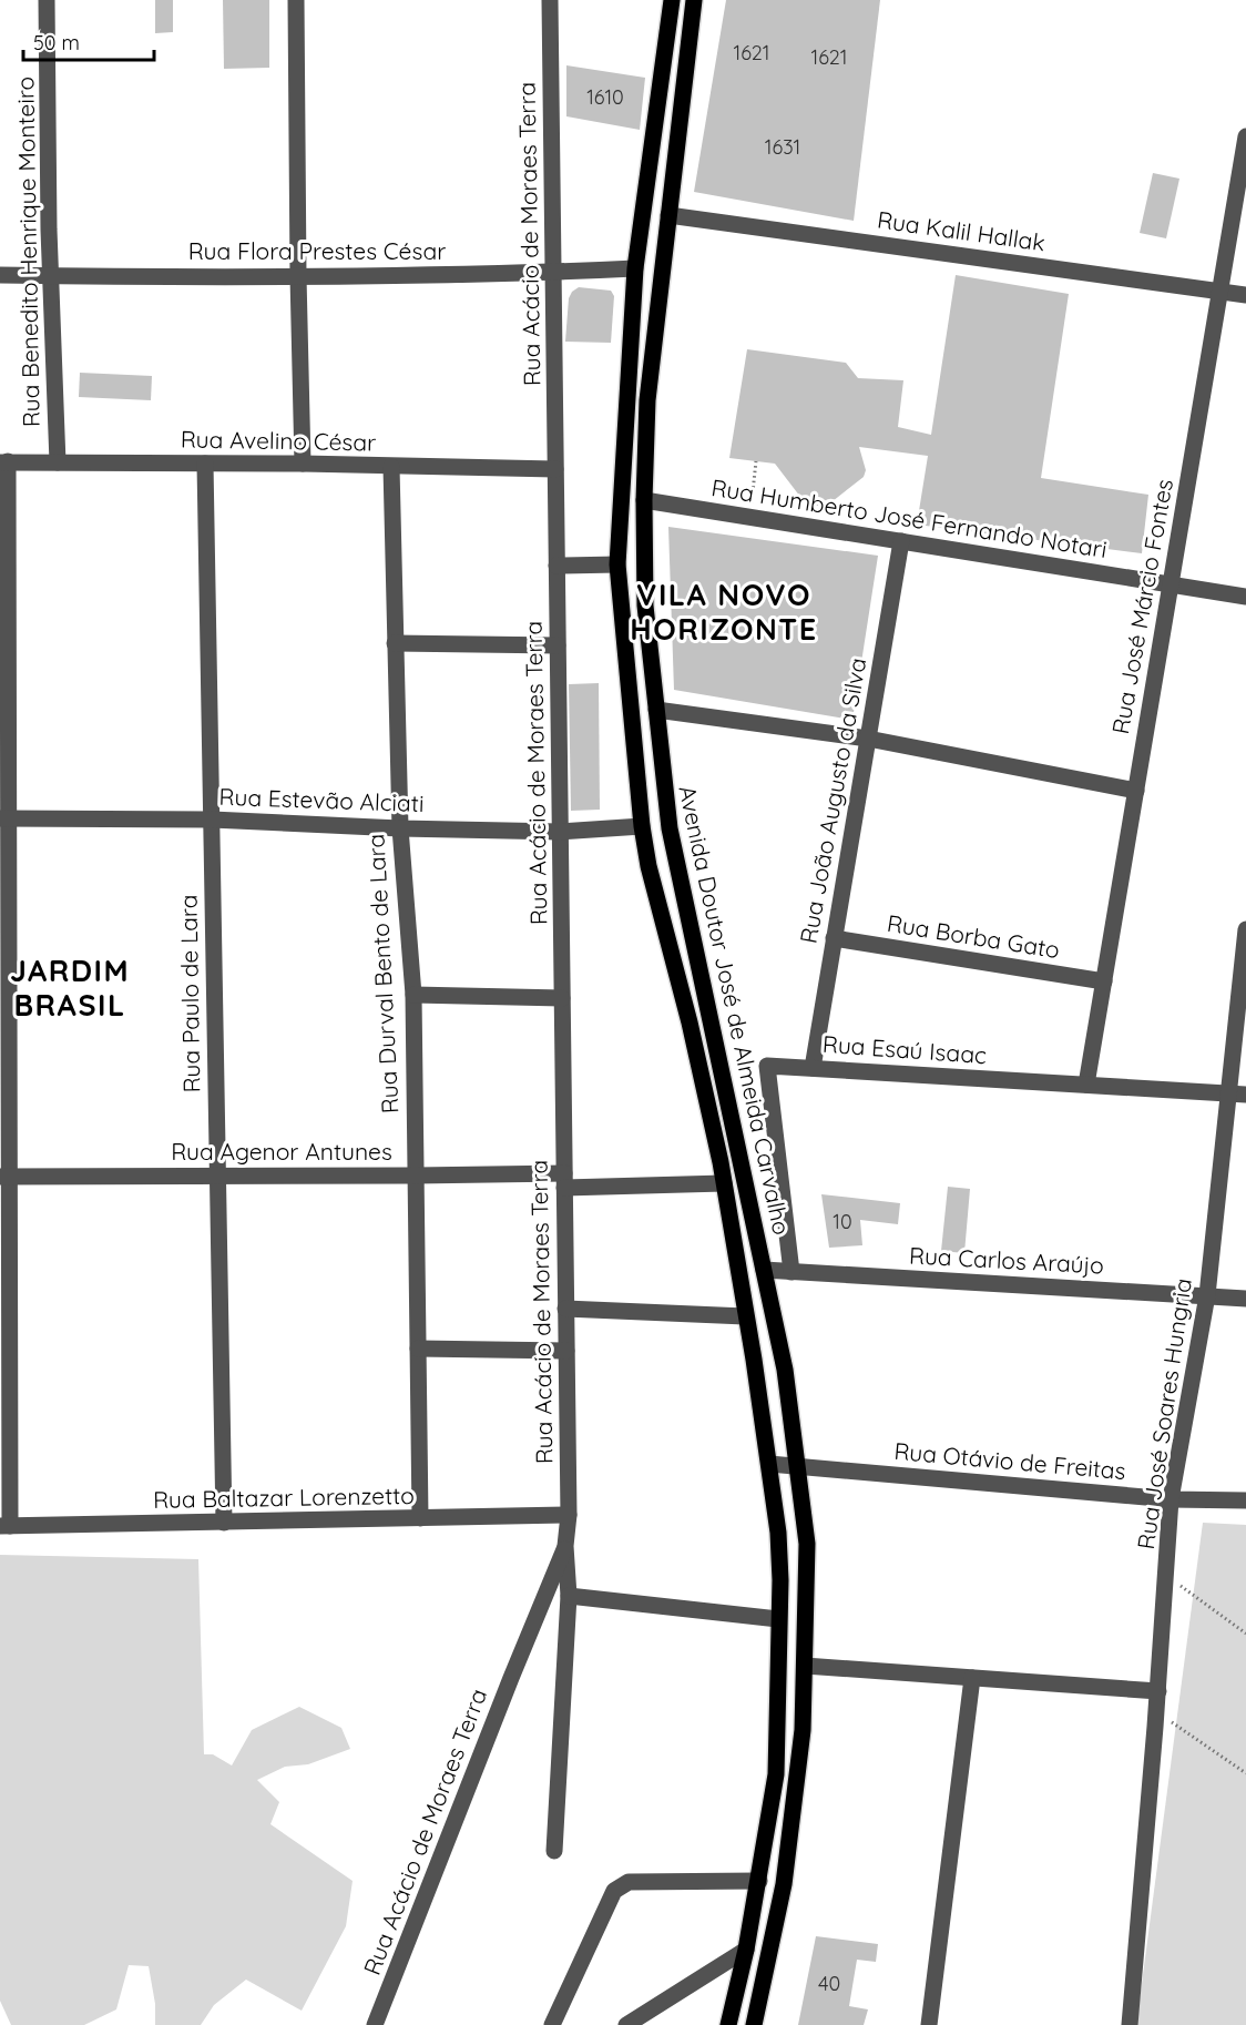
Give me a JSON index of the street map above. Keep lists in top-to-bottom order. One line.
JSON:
{"streets":{"main road":["Avenida Doutor José de Almeida Carvalho"],"street":["Rua Kalil Hallak","Rua Acácio de Moraes Terra","Rua Benedito Henrique Monteiro","Rua Flora Prestes César","Rua Avelino César","Rua Humberto José Fernando Notari","Rua José Márcio Fontes","Rua Estevão Alciati","Rua João Augusto da Silva","Rua Borba Gato","Rua Durval Bento de Lara","Rua Paulo de Lara","Rua Esaú Isaac","Rua Agenor Antunes","Rua Carlos Araújo","Rua José Soares Hungria","Rua Otávio de Freitas","Rua Baltazar Lorenzetto"]},"crossings":[["Rua Kalil Hallak","Rua José Márcio Fontes"],["Rua Kalil Hallak","Avenida Doutor José de Almeida Carvalho"],["Rua Acácio de Moraes Terra","Rua Flora Prestes César"],["Rua Acácio de Moraes Terra","Rua Avelino César"],["Rua Acácio de Moraes Terra","Rua Estevão Alciati"],["Rua Acácio de Moraes Terra","Rua Agenor Antunes"],["Rua Acácio de Moraes Terra","Rua Baltazar Lorenzetto"],["Rua Benedito Henrique Monteiro","Rua Flora Prestes César"],["Rua Benedito Henrique Monteiro","Rua Avelino César"],["Rua Flora Prestes César","Avenida Doutor José de Almeida Carvalho"],["Rua Avelino César","Rua Durval Bento de Lara"],["Rua Avelino César","Rua Paulo de Lara"],["Rua Humberto José Fernando Notari","Rua José Márcio Fontes"],["Rua Humberto José Fernando Notari","Rua João Augusto da Silva"],["Rua Humberto José Fernando Notari","Avenida Doutor José de Almeida Carvalho"],["Rua José Márcio Fontes","Rua Borba Gato"],["Rua José Márcio Fontes","Rua Esaú Isaac"],["Rua Estevão Alciati","Rua Durval Bento de Lara"],["Rua Estevão Alciati","Rua Paulo de Lara"],["Rua Estevão Alciati","Avenida Doutor José de Almeida Carvalho"],["Rua João Augusto da Silva","Rua Borba Gato"],["Rua João Augusto da Silva","Rua Esaú Isaac"],["Rua Durval Bento de Lara","Rua Agenor Antunes"],["Rua Durval Bento de Lara","Rua Baltazar Lorenzetto"],["Rua Paulo de Lara","Rua Agenor Antunes"],["Rua Paulo de Lara","Rua Baltazar Lorenzetto"],["Avenida Doutor José de Almeida Carvalho","Rua Agenor Antunes"],["Avenida Doutor José de Almeida Carvalho","Rua Carlos Araújo"],["Avenida Doutor José de Almeida Carvalho","Rua Otávio de Freitas"],["Rua Esaú Isaac","Rua José Soares Hungria"],["Rua Carlos Araújo","Rua José Soares Hungria"],["Rua José Soares Hungria","Rua Otávio de Freitas"]],"districts":["VILA NOVO HORIZONTE","JARDIM BRASIL"],"house_numbers":["1621","1621","1610","1631","10","40"],"scale_bar":"50 m"}
